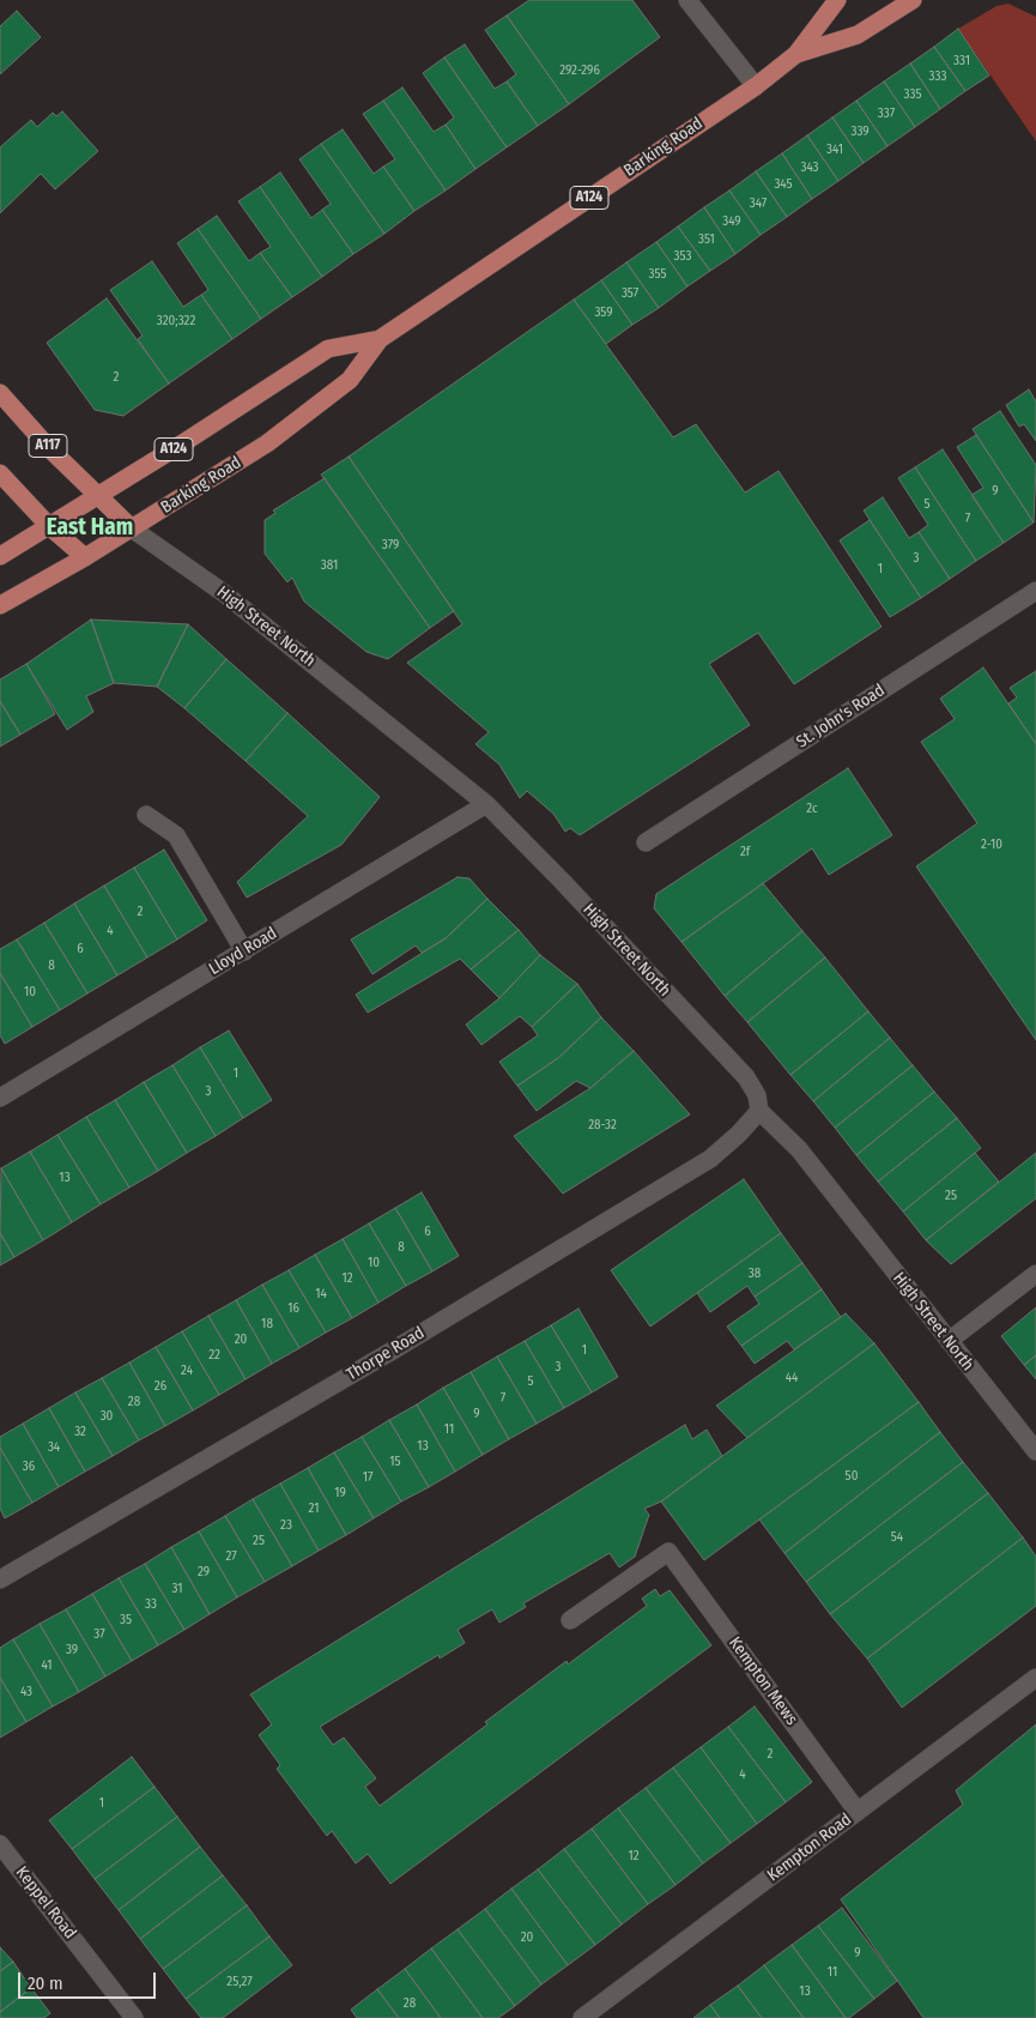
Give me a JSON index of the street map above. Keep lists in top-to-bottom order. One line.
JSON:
{"streets":{"main road":["Barking Road","A124","A117"],"street":["High Street North","St. John's Road","Lloyd Road","Thorpe Road","Kempton Mews","Kempton Road","Keppel Road"]},"crossings":[["Barking Road","A117"],["Barking Road","High Street North"],["High Street North","Lloyd Road"],["High Street North","Thorpe Road"],["Kempton Mews","Kempton Road"]],"districts":["East Ham"],"house_numbers":["331","292-296","333","335","337","339","341","343","345","347","349","351","353","355","357","359","320;322","2","9","5","7","379","3","381","1","2c","2-10","2f","2","4","6","8","10","1","3","28-32","13","25","6","8","10","38","12","14","16","18","20","1","22","3","24","44","5","26","7","28","9","30","11","32","13","34","15","36","50","17","19","21","23","54","25","27","29","31","33","35","37","39","41","43","2","4","1","12","20","9","11","25,27","13","28"],"scale_bar":"20 m"}
